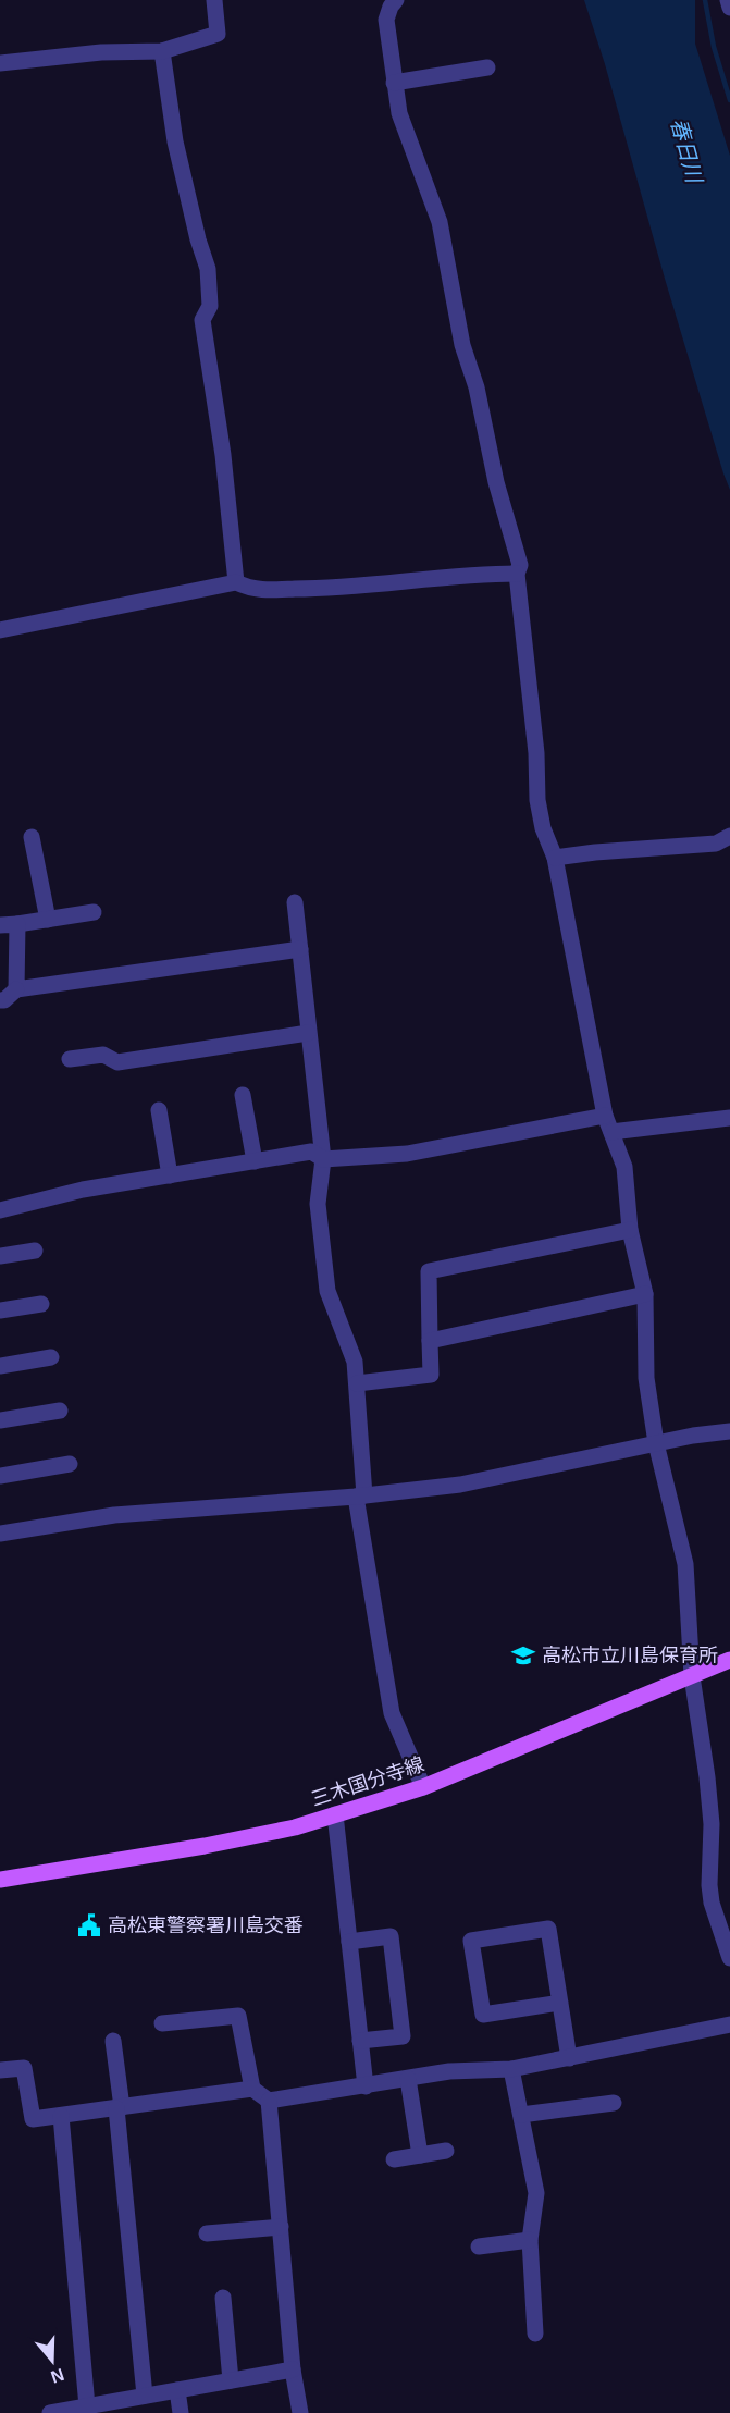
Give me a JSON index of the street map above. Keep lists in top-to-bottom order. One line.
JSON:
{"streets":{"main road":["三木国分寺線"]},"water":["春日川"],"places":{"school or university":["高松市立川島保育所"],"public building":["高松東警察署川島交番"]},"north":"bottom"}
